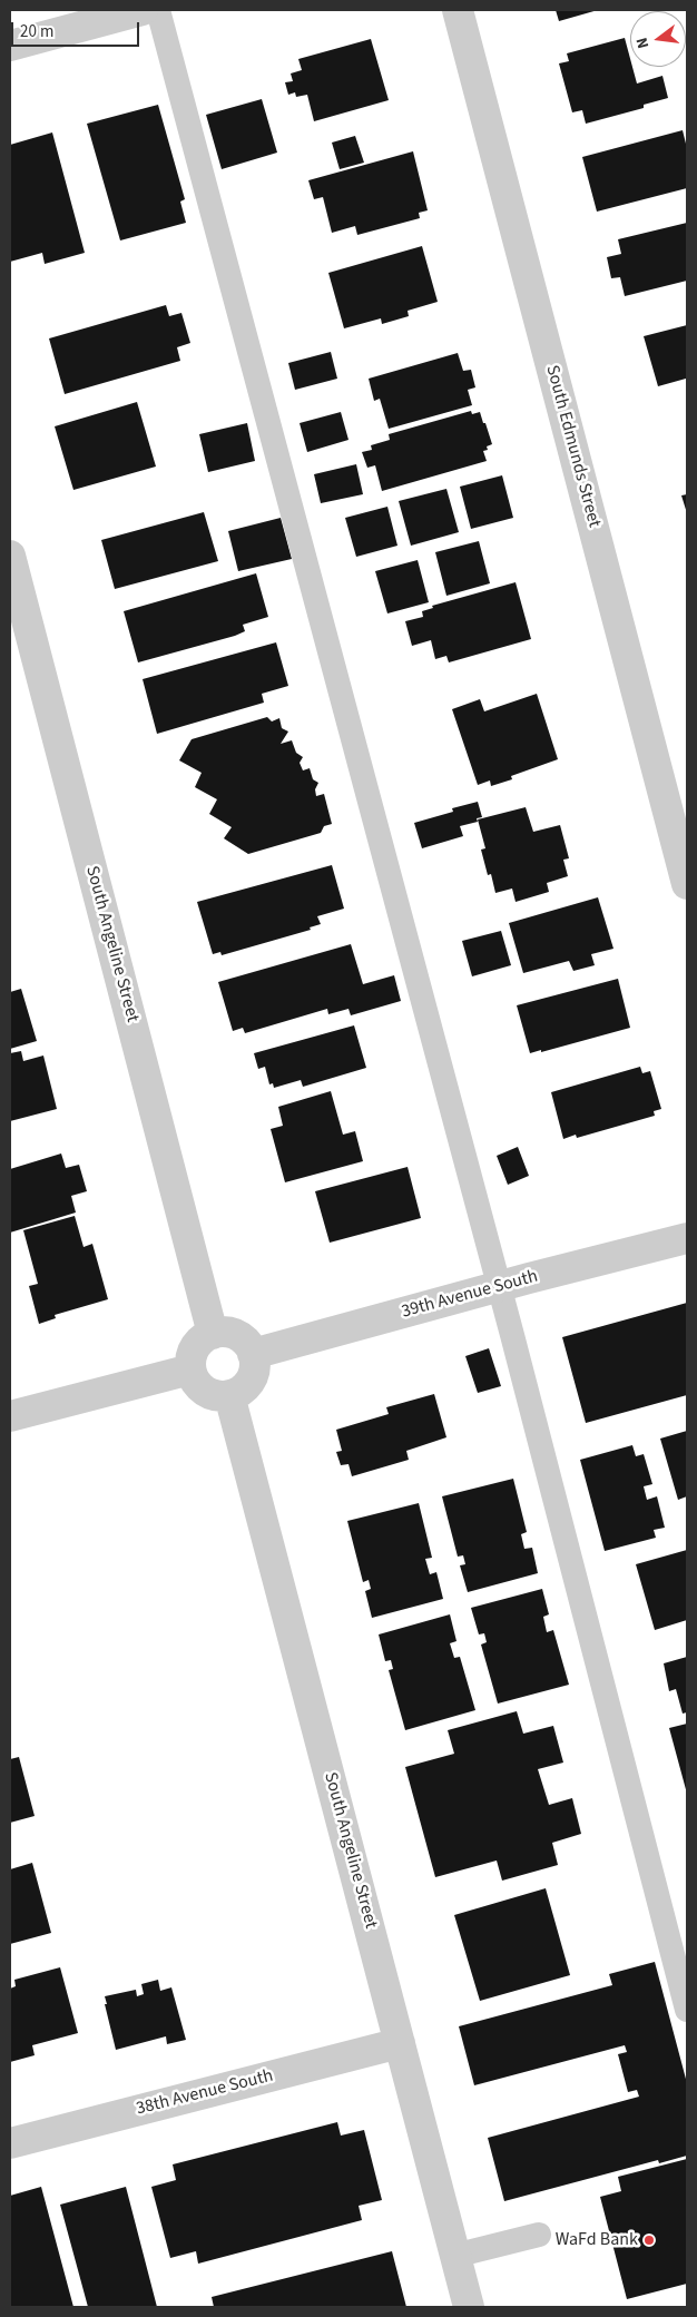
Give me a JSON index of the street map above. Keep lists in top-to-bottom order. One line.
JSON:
{"streets":{"street":["South Edmunds Street","South Angeline Street","39th Avenue South","38th Avenue South"]},"crossings":[["South Angeline Street","39th Avenue South"],["South Angeline Street","38th Avenue South"]],"places":["WaFd Bank"],"scale_bar":"20 m","north":"left"}
